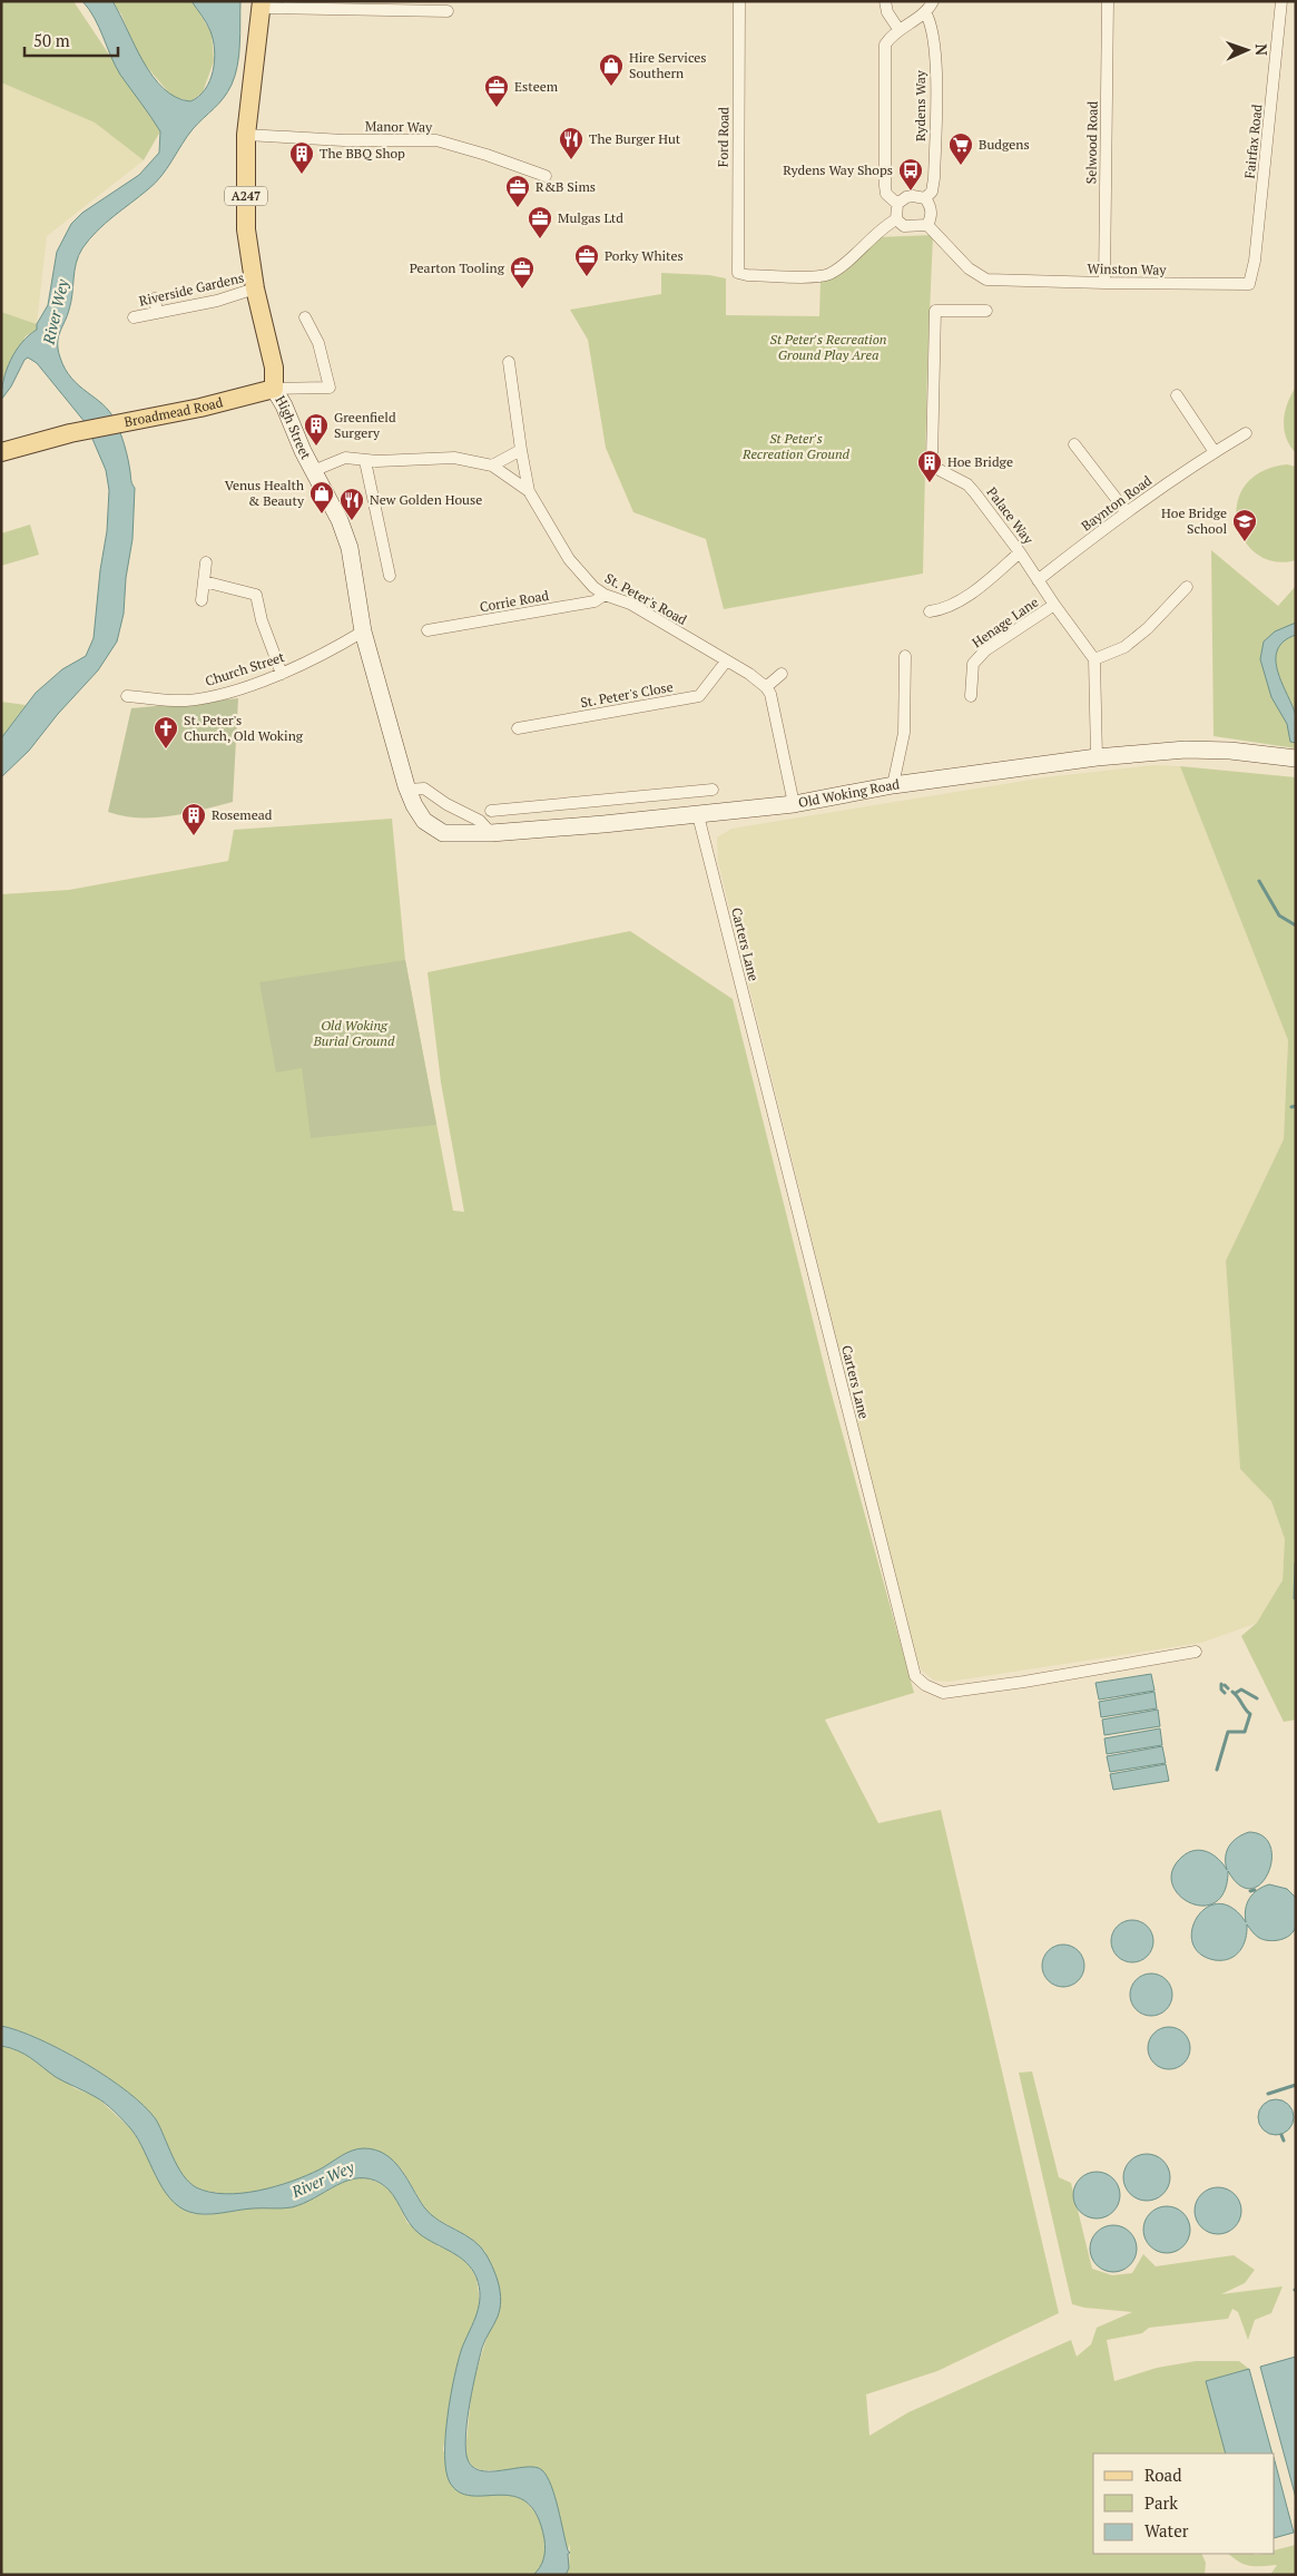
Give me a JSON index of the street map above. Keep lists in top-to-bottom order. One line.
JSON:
{"streets":{"main road":["A247","Broadmead Road","High Street","Old Woking Road"],"street":["Rydens Way","Manor Way","Ford Road","Fairfax Road","Selwood Road","Winston Way","Riverside Gardens","Baynton Road","Palace Way","St. Peter's Road","Corrie Road","Henage Lane","Church Street","St. Peter's Close","Carters Lane"]},"crossings":[["Rydens Way","Ford Road"],["Rydens Way","Winston Way"],["Manor Way","High Street"],["Ford Road","Winston Way"],["Fairfax Road","Winston Way"],["Selwood Road","Winston Way"],["Riverside Gardens","High Street"],["Broadmead Road","High Street"],["High Street","St. Peter's Road"],["High Street","Church Street"],["High Street","Old Woking Road"],["Baynton Road","Palace Way"],["Palace Way","Henage Lane"],["St. Peter's Road","Corrie Road"],["St. Peter's Road","St. Peter's Close"],["Old Woking Road","Carters Lane"]],"water":["River Wey"],"parks":["St Peter's Recreation Ground Play Area","St Peter's Recreation Ground","Old Woking Burial Ground"],"places":{"shop":["Hire Services Southern","Venus Health & Beauty"],"office":["Esteem","R&B Sims","Mulgas Ltd","Porky Whites","Pearton Tooling"],"restaurant":["The Burger Hut","New Golden House"],"supermarket":["Budgens"],"building":["The BBQ Shop","Greenfield Surgery","Hoe Bridge","Rosemead"],"bus stop":["Rydens Way Shops"],"school or university":["Hoe Bridge School"],"church":["St. Peter's Church, Old Woking"]},"legend":["Road","Park","Water"],"scale_bar":"50 m","north":"right"}
